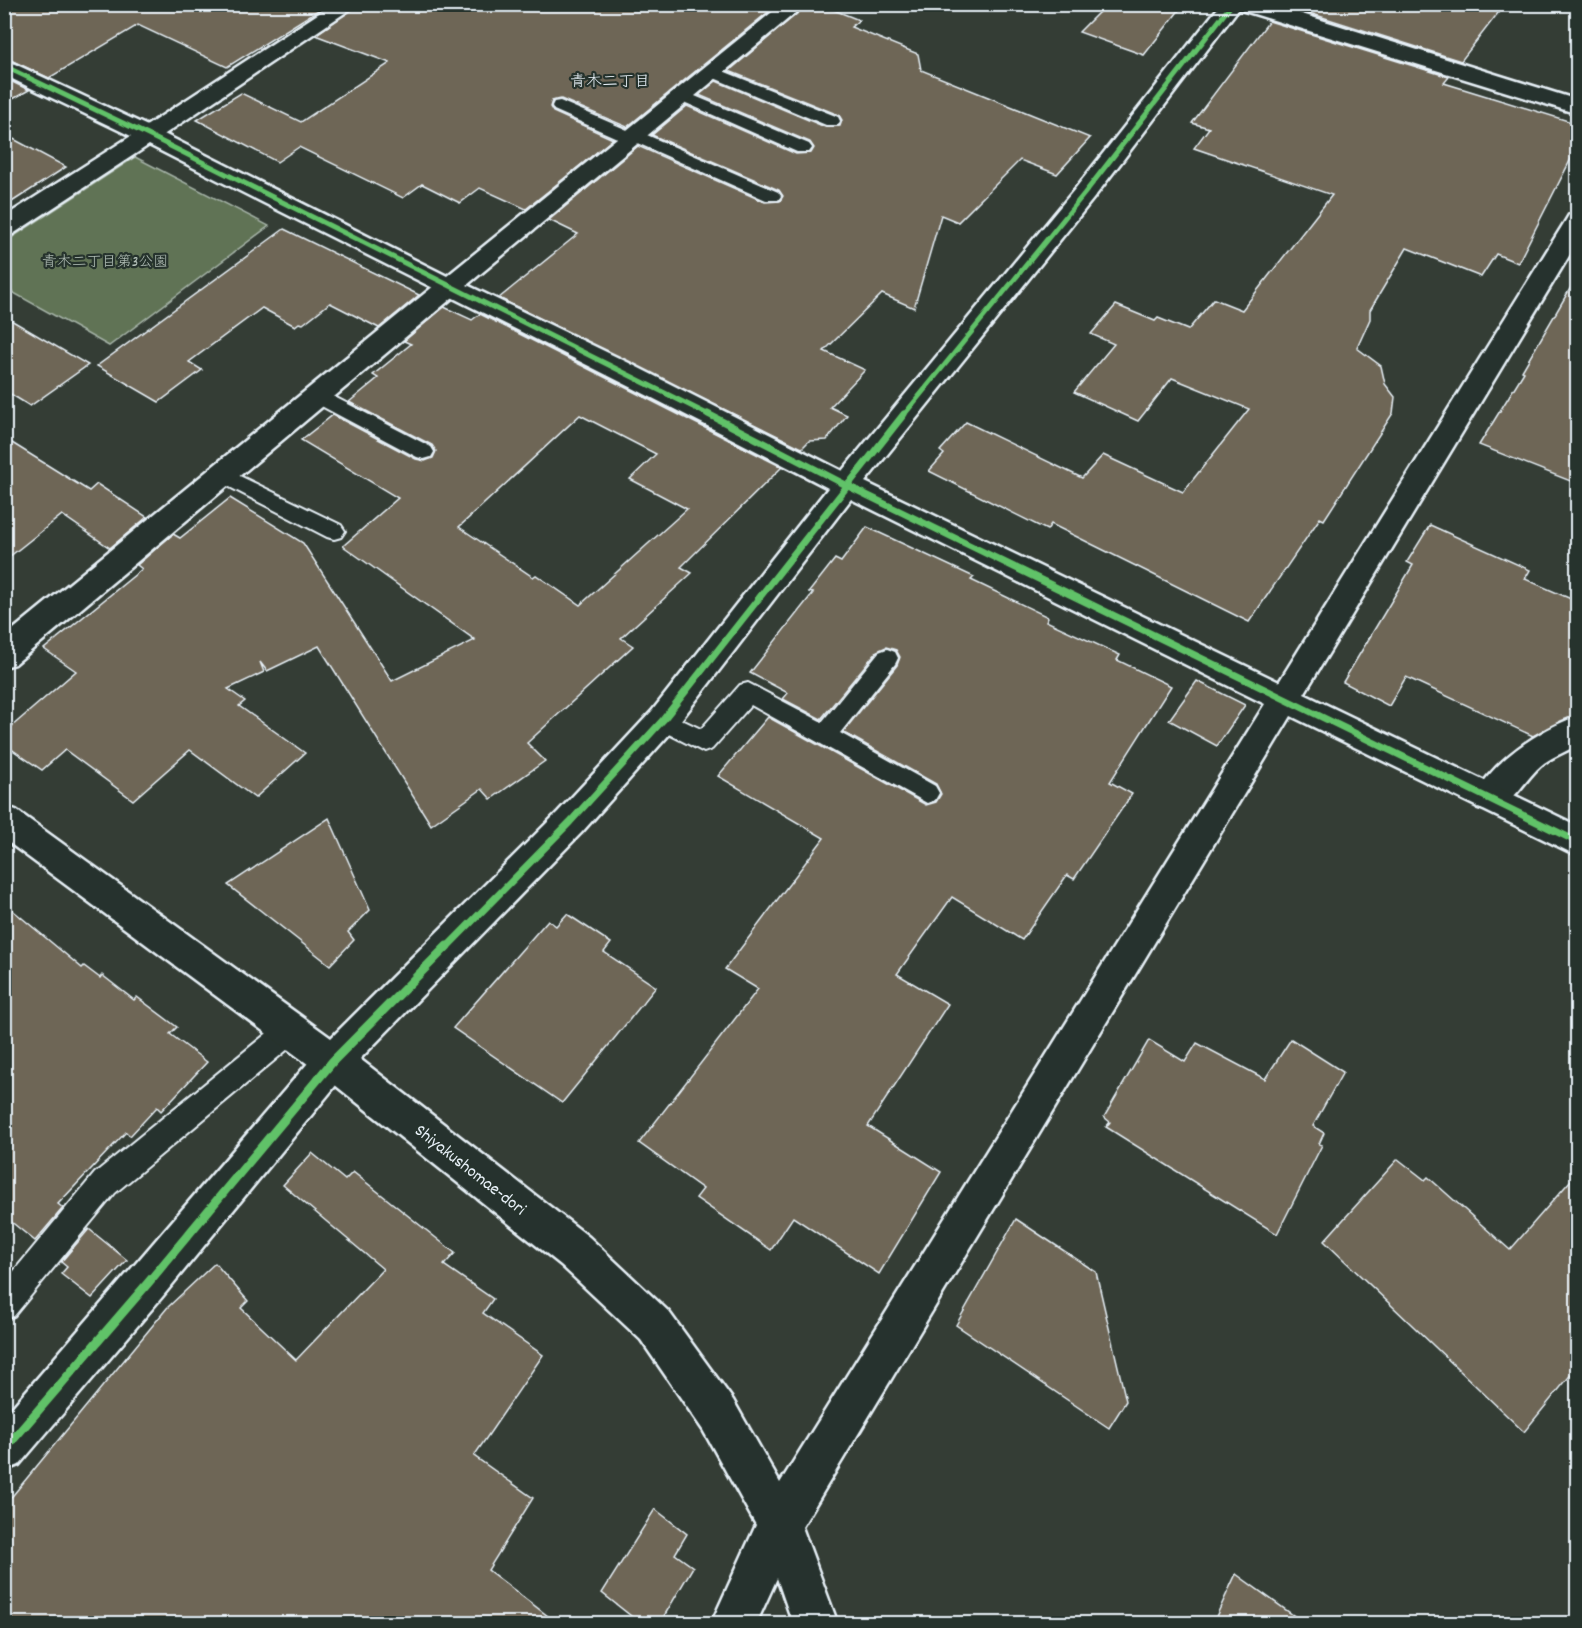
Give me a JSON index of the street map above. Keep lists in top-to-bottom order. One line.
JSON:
{"streets":{"street":["Shiyakushomae-dori"]},"districts":["青木二丁目"],"parks":["青木二丁目第3公園"]}
